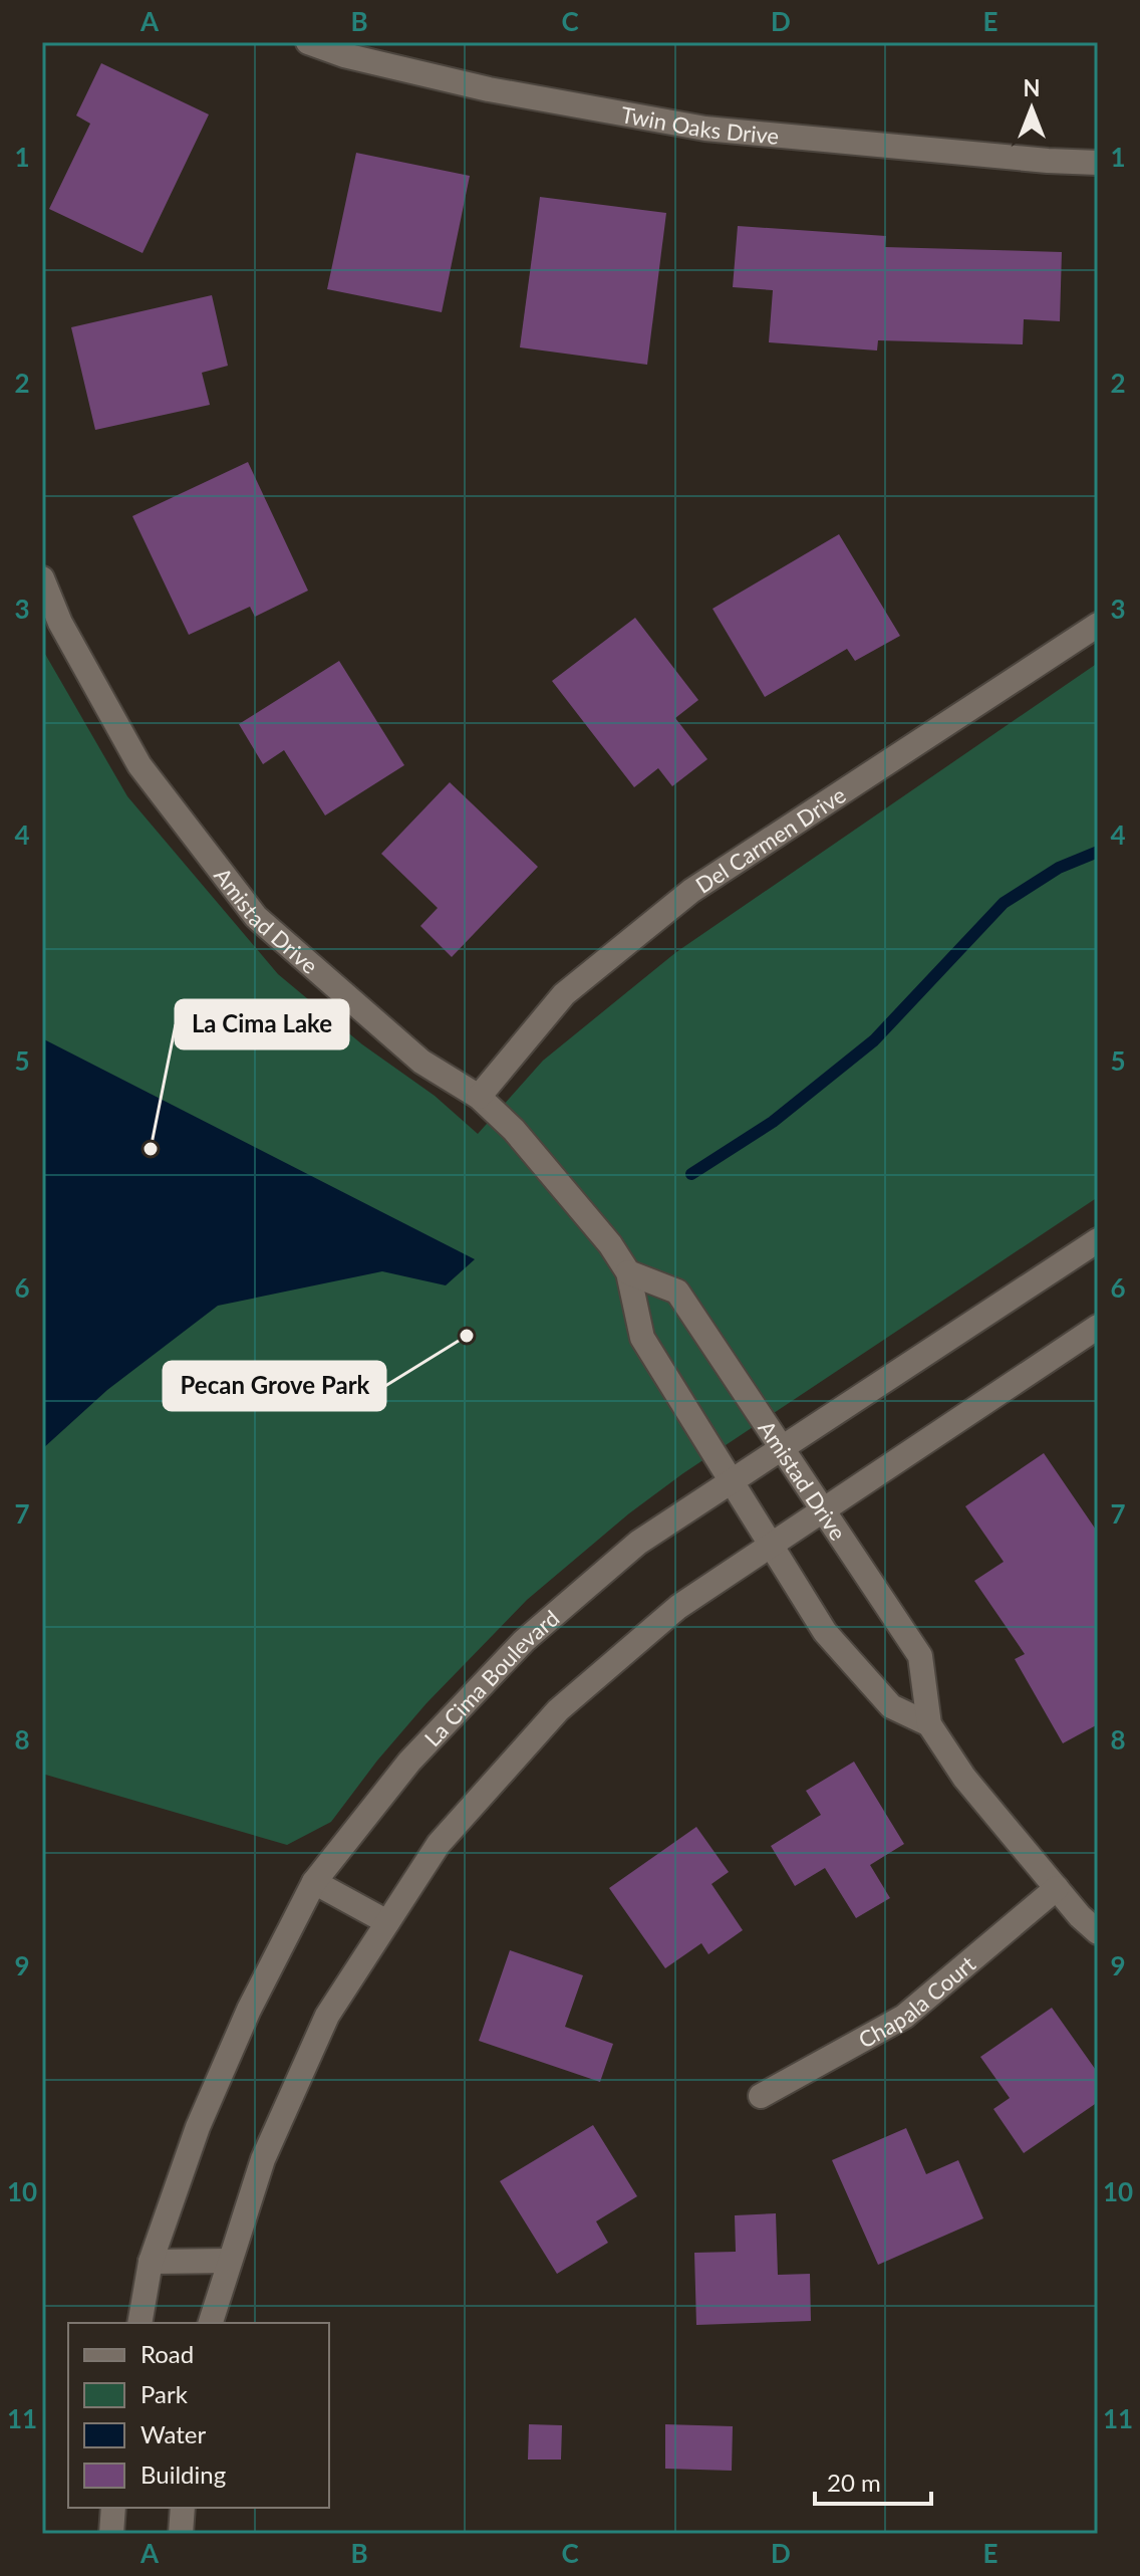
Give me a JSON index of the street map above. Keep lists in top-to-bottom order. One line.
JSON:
{"streets":{"street":["Twin Oaks Drive","Del Carmen Drive","Amistad Drive","La Cima Boulevard","Chapala Court"]},"crossings":[["Del Carmen Drive","Amistad Drive"],["Amistad Drive","La Cima Boulevard"],["Amistad Drive","Chapala Court"]],"places":["La Cima Lake","Pecan Grove Park"],"legend":["Road","Park","Water","Building"],"scale_bar":"20 m","north":"top","grid":{"columns":["A","B","C","D","E"],"rows":["1","2","3","4","5","6","7","8","9","10","11"]}}
